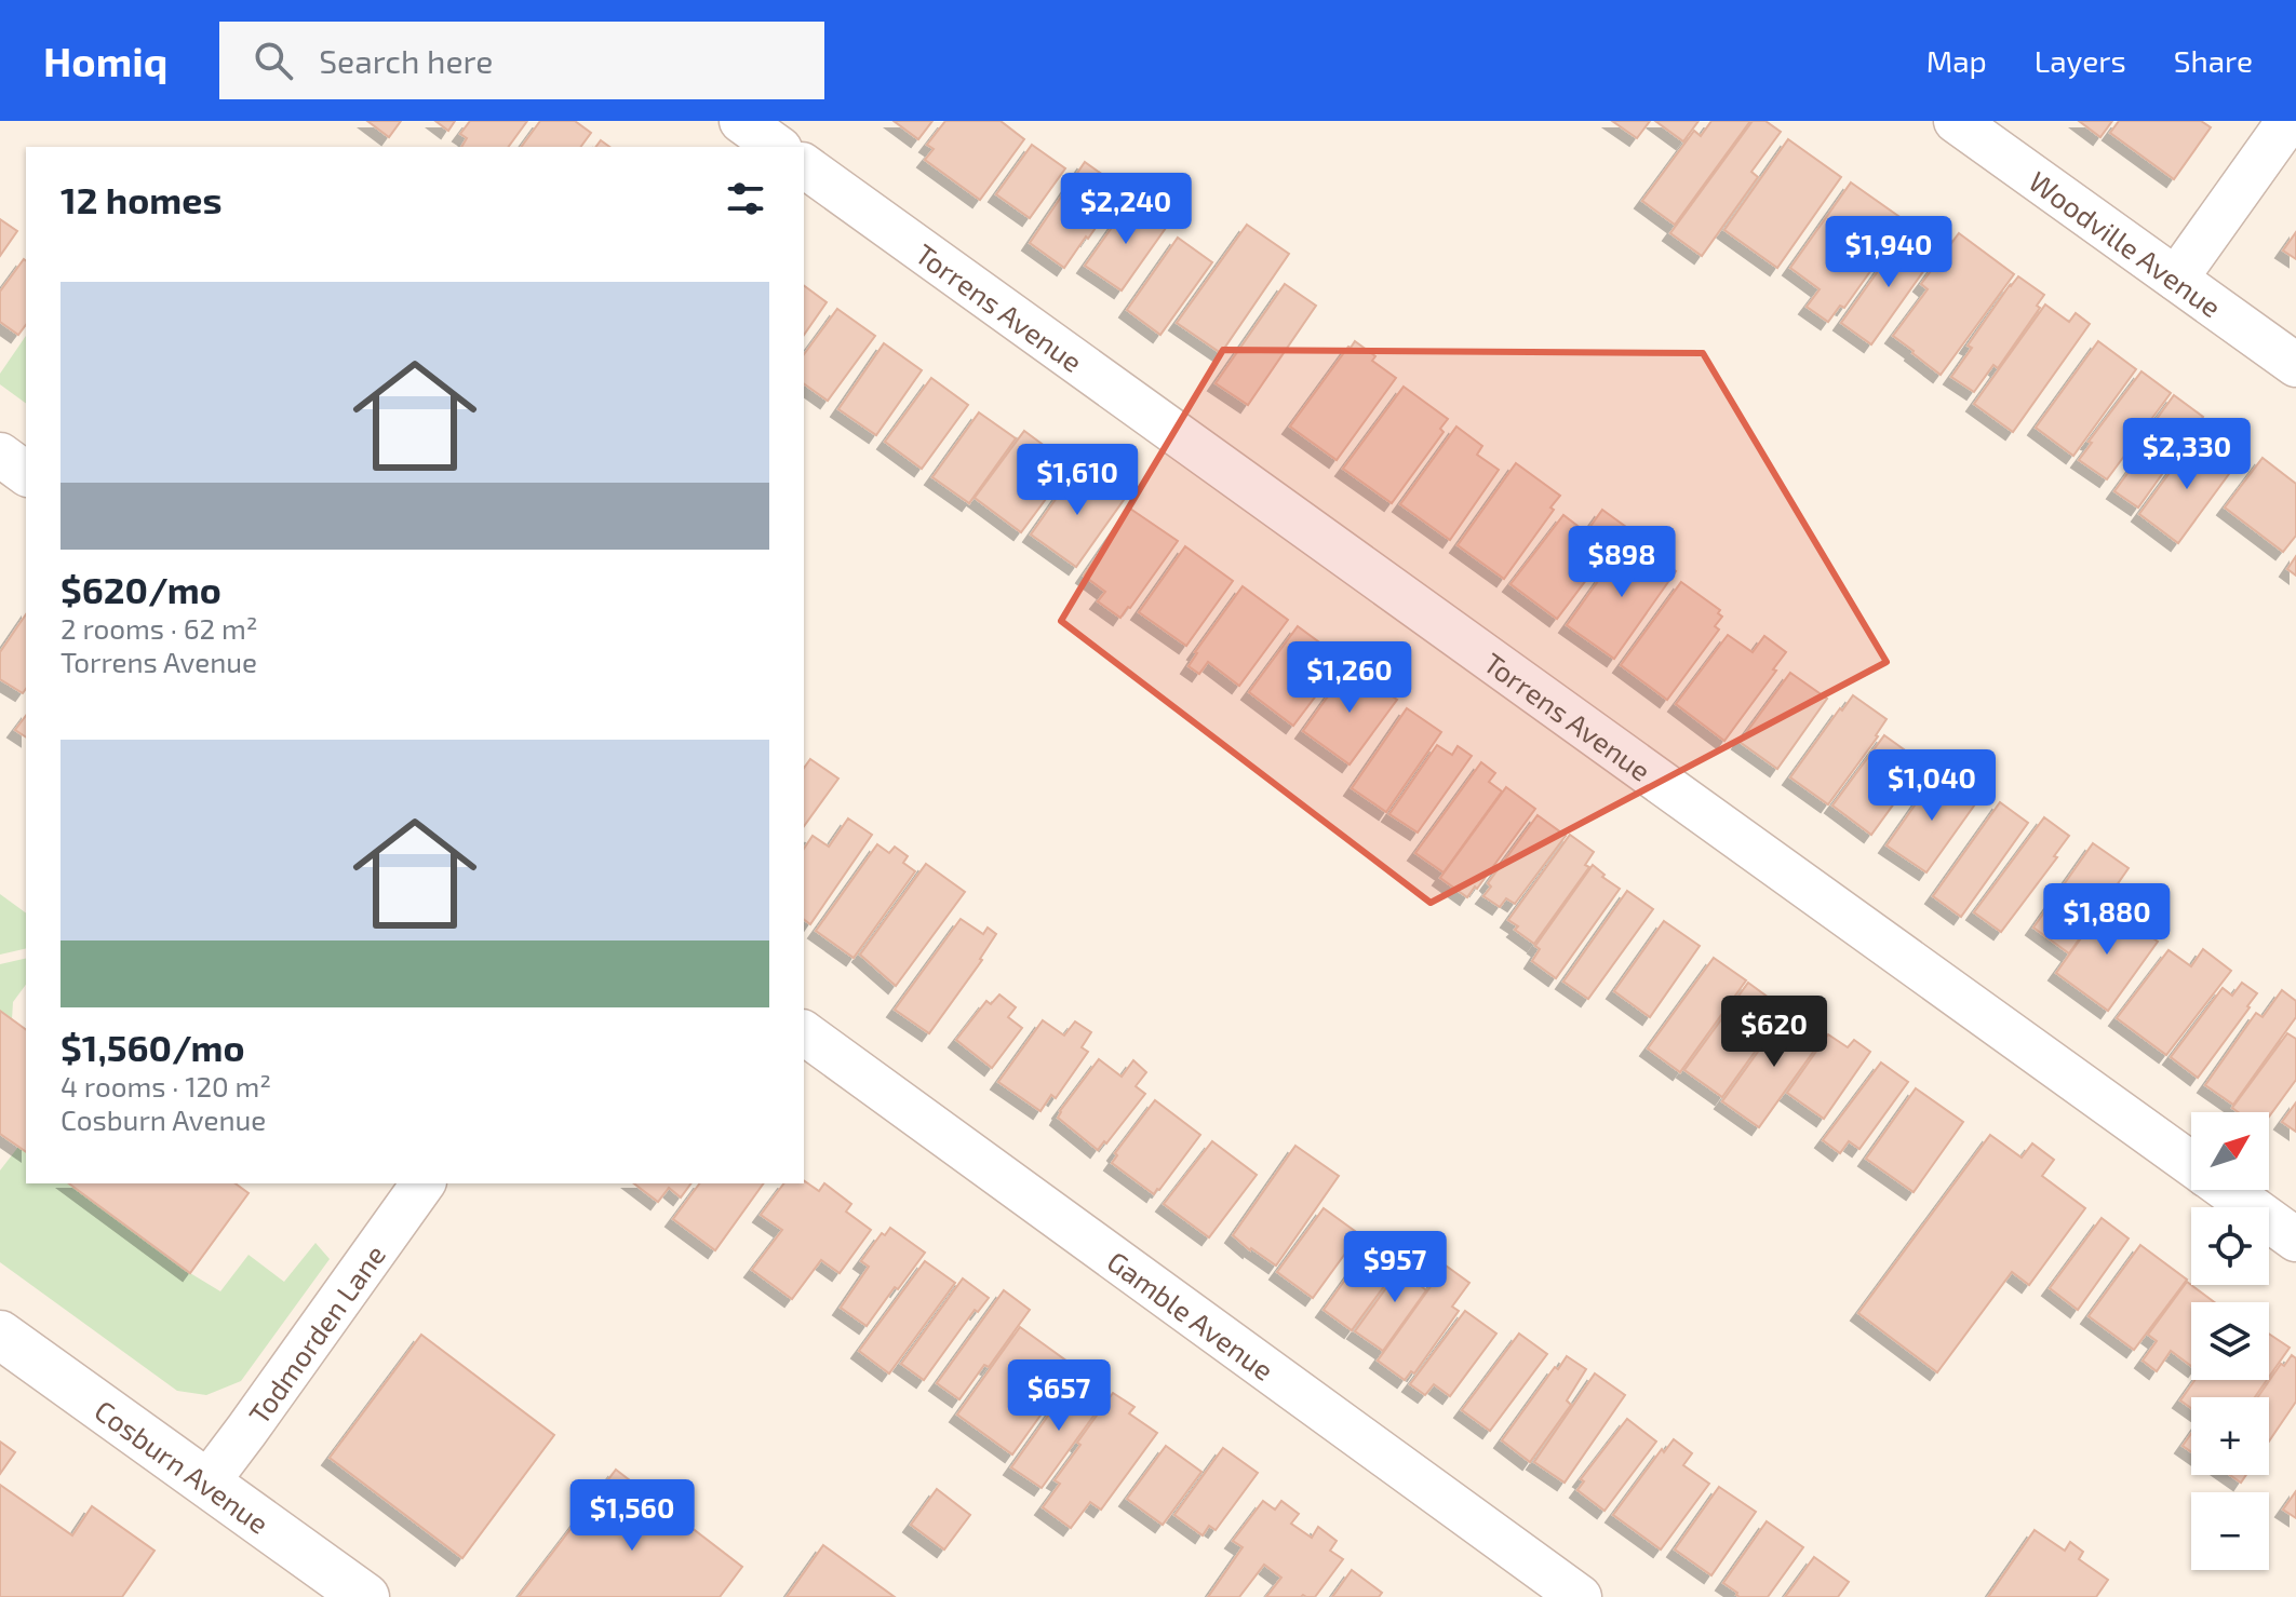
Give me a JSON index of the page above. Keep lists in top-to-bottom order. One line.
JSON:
{"streets":{"street":["Woodville Avenue","Torrens Avenue","Gamble Avenue","Todmorden Lane","Cosburn Avenue"]},"crossings":[["Todmorden Lane","Cosburn Avenue"]],"north":"top right","page":{"header":"Homiq","search":"Search here","nav":["Map","Layers","Share"],"heading":"12 homes","price":["$2,240","$1,940","$2,330","$1,610","$898","$1,260","$1,040","$1,880","$620","$957","$657","$1,560"],"list":[{"name":"$620/mo","note":"2 rooms · 62 m² · Torrens Avenue"},{"name":"$1,560/mo","note":"4 rooms · 120 m² · Cosburn Avenue"}],"map_buttons":["+","−"]}}
